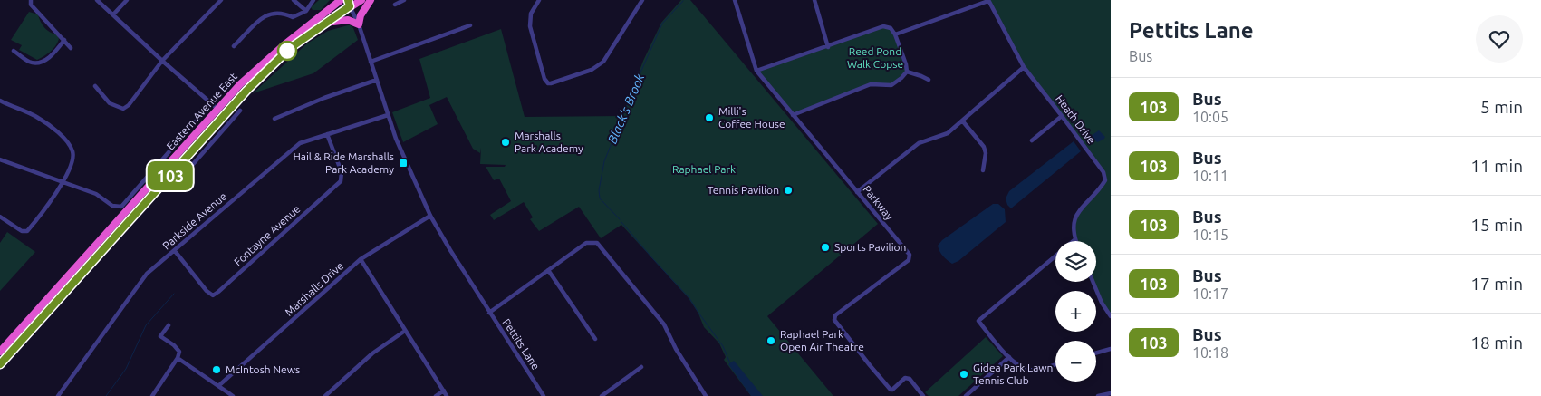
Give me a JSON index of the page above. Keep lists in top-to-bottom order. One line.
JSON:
{"streets":{"highway":["Eastern Avenue East"],"street":["Heath Drive","Parkway","Parkside Avenue","Fontayne Avenue","Marshalls Drive","Pettits Lane"]},"crossings":[["Eastern Avenue East","Pettits Lane"],["Parkside Avenue","Fontayne Avenue"],["Parkside Avenue","Pettits Lane"],["Marshalls Drive","Pettits Lane"]],"water":["Black's Brook"],"parks":["Reed Pond Walk Copse","Raphael Park"],"places":{"other":["Milli's Coffee House","Marshalls Park Academy","Tennis Pavilion","Sports Pavilion","Raphael Park Open Air Theatre","McIntosh News","Gidea Park Lawn Tennis Club"],"transit":["Hail & Ride Marshalls Park Academy"]},"lines":["bus line 103"],"page":{"on_map":"103","heading":["Pettits Lane","Bus"],"list":[{"mark":"103","name":"Bus","note":"10:05","value":"5 min"},{"mark":"103","name":"Bus","note":"10:11","value":"11 min"},{"mark":"103","name":"Bus","note":"10:15","value":"15 min"},{"mark":"103","name":"Bus","note":"10:17","value":"17 min"},{"mark":"103","name":"Bus","note":"10:18","value":"18 min"}],"map_buttons":["+","−"]}}
